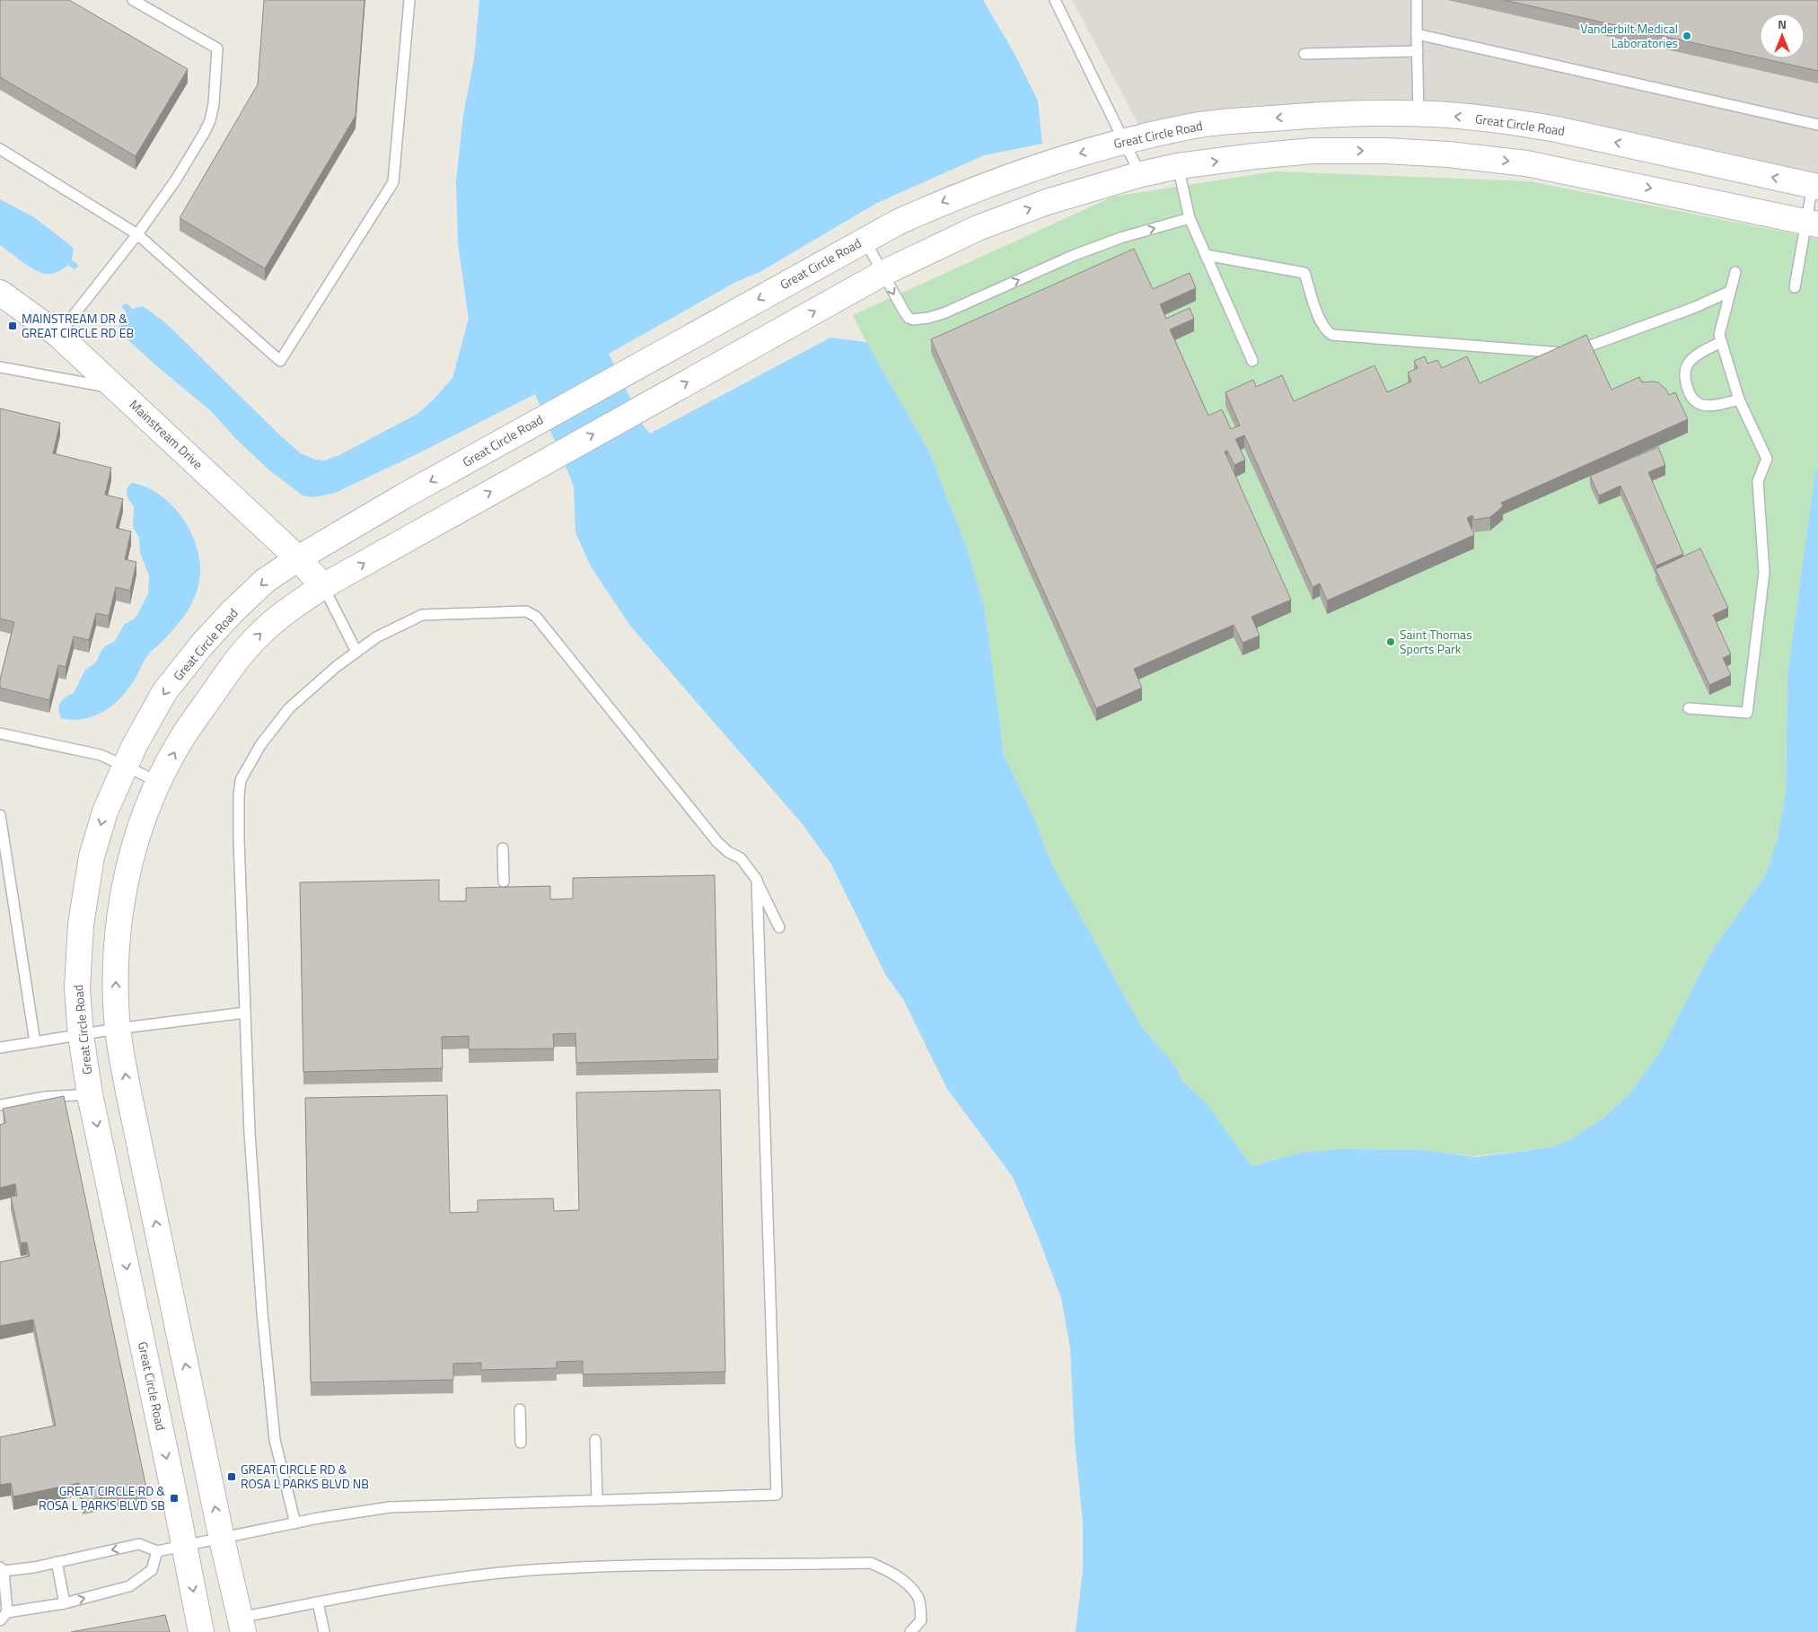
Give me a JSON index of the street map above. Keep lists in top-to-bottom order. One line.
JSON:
{"streets":{"street":["Great Circle Road","Mainstream Drive"]},"crossings":[["Great Circle Road","Mainstream Drive"]],"places":{"other":["Vanderbilt Medical Laboratories","Saint Thomas Sports Park"],"transit":["MAINSTREAM DR & GREAT CIRCLE RD EB","GREAT CIRCLE RD & ROSA L PARKS BLVD NB","GREAT CIRCLE RD & ROSA L PARKS BLVD SB"]},"north":"top"}
